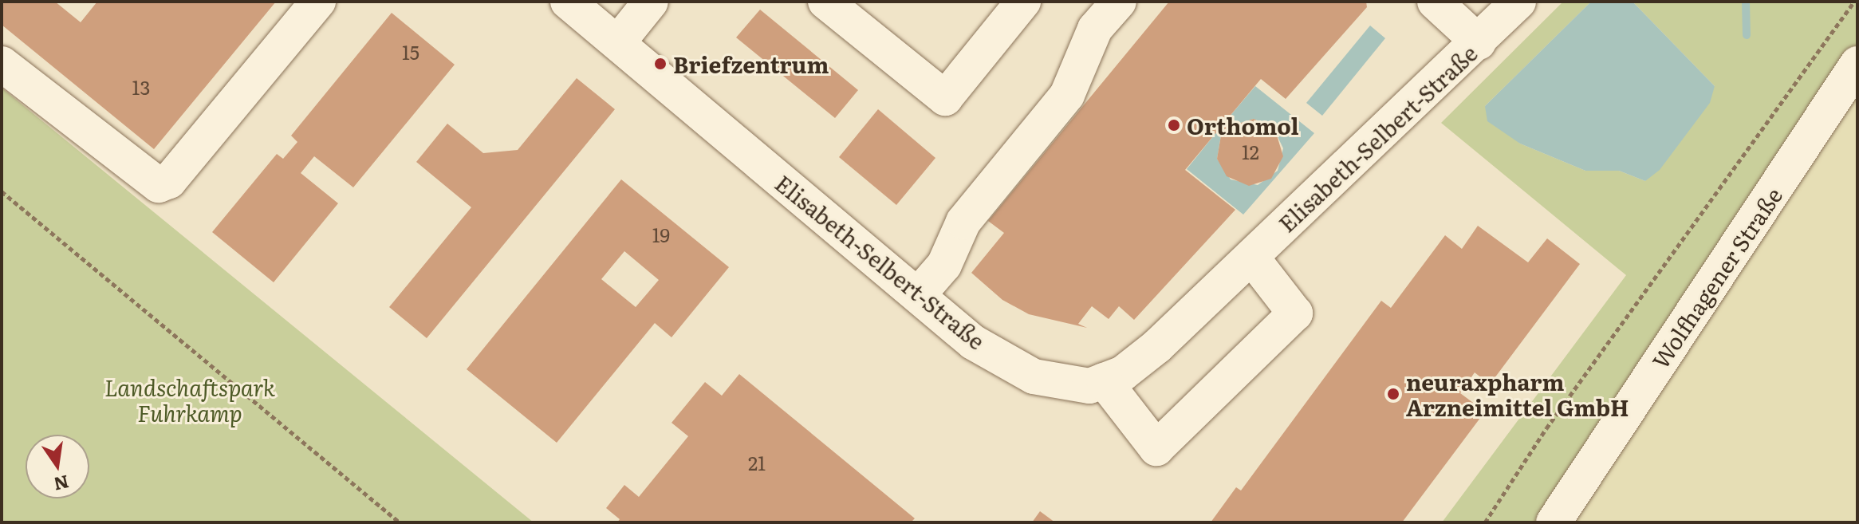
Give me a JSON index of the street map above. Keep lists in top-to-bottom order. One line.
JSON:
{"streets":{"street":["Elisabeth-Selbert-Straße","Wolfhagener Straße"]},"parks":["Landschaftspark Fuhrkamp"],"places":["Briefzentrum","Orthomol","neuraxpharm Arzneimittel GmbH"],"house_numbers":["15","13","12","19","21"],"north":"bottom"}
